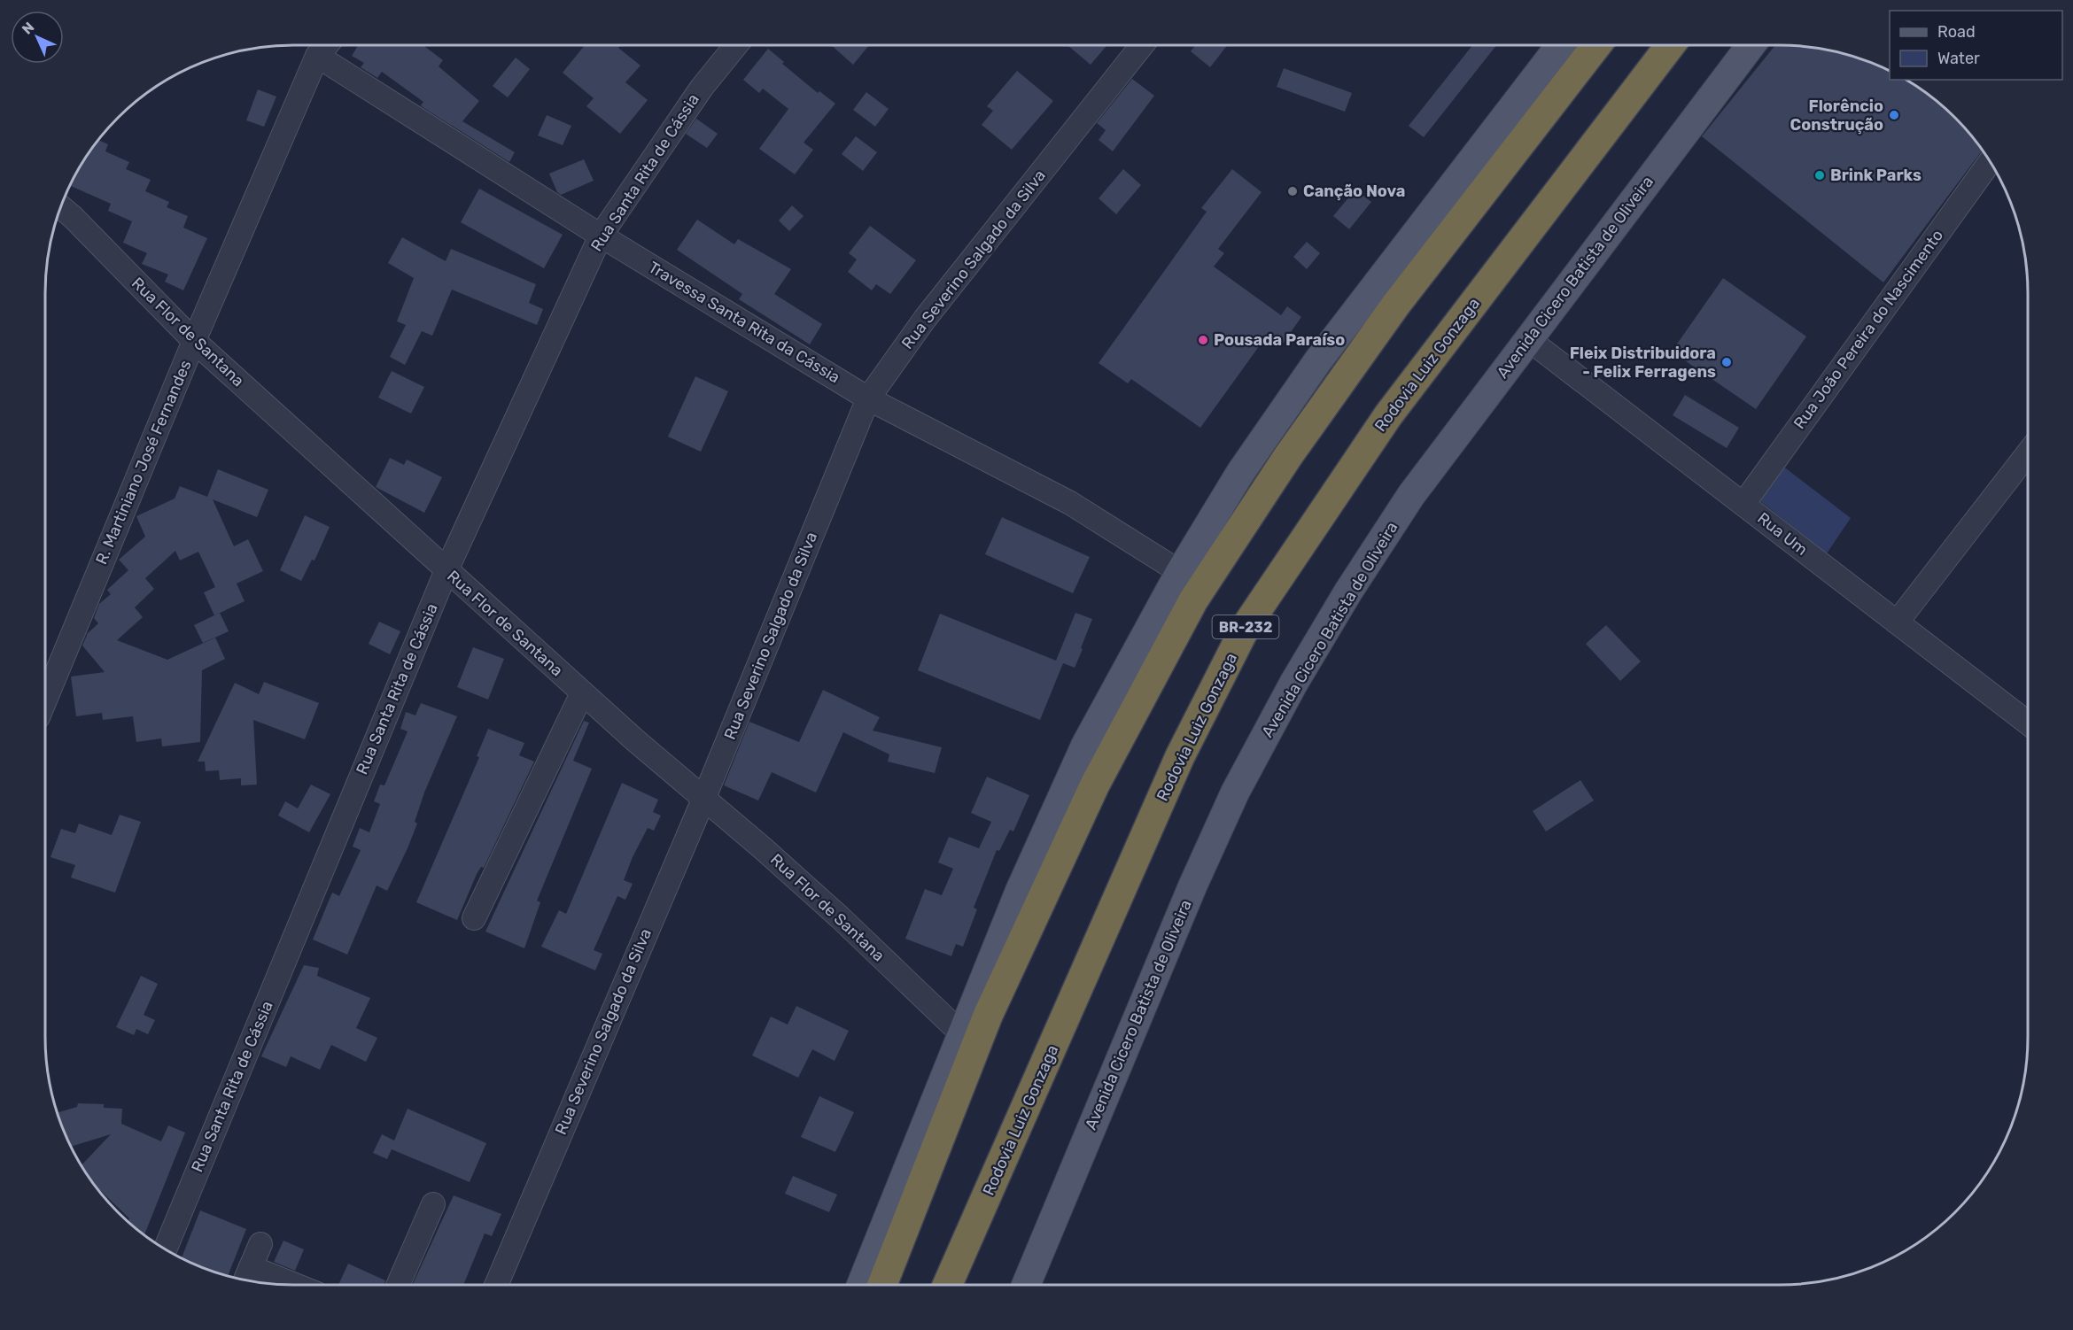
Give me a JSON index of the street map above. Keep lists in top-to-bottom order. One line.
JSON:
{"streets":{"highway":["Rodovia Luiz Gonzaga","BR-232"],"main road":["Avenida Cicero Batista de Oliveira"],"street":["Rua Santa Rita de Cássia","Rua Severino Salgado da Silva","Travessa Santa Rita da Cássia","Rua João Pereira do Nascimento","Rua Flor de Santana","R. Martiniano José Fernandes","Rua Um"]},"crossings":[["Rua Santa Rita de Cássia","Travessa Santa Rita da Cássia"],["Rua Santa Rita de Cássia","Rua Flor de Santana"],["Rua Severino Salgado da Silva","Travessa Santa Rita da Cássia"],["Rua Severino Salgado da Silva","Rua Flor de Santana"],["Avenida Cicero Batista de Oliveira","Rua Um"],["Travessa Santa Rita da Cássia","R. Martiniano José Fernandes"],["Rua João Pereira do Nascimento","Rua Um"],["Rua Flor de Santana","R. Martiniano José Fernandes"]],"places":["Florêncio Construção","Brink Parks","Canção Nova","Pousada Paraíso","Fleix Distribuidora - Felix Ferragens"],"legend":["Road","Water"],"north":"top left"}
